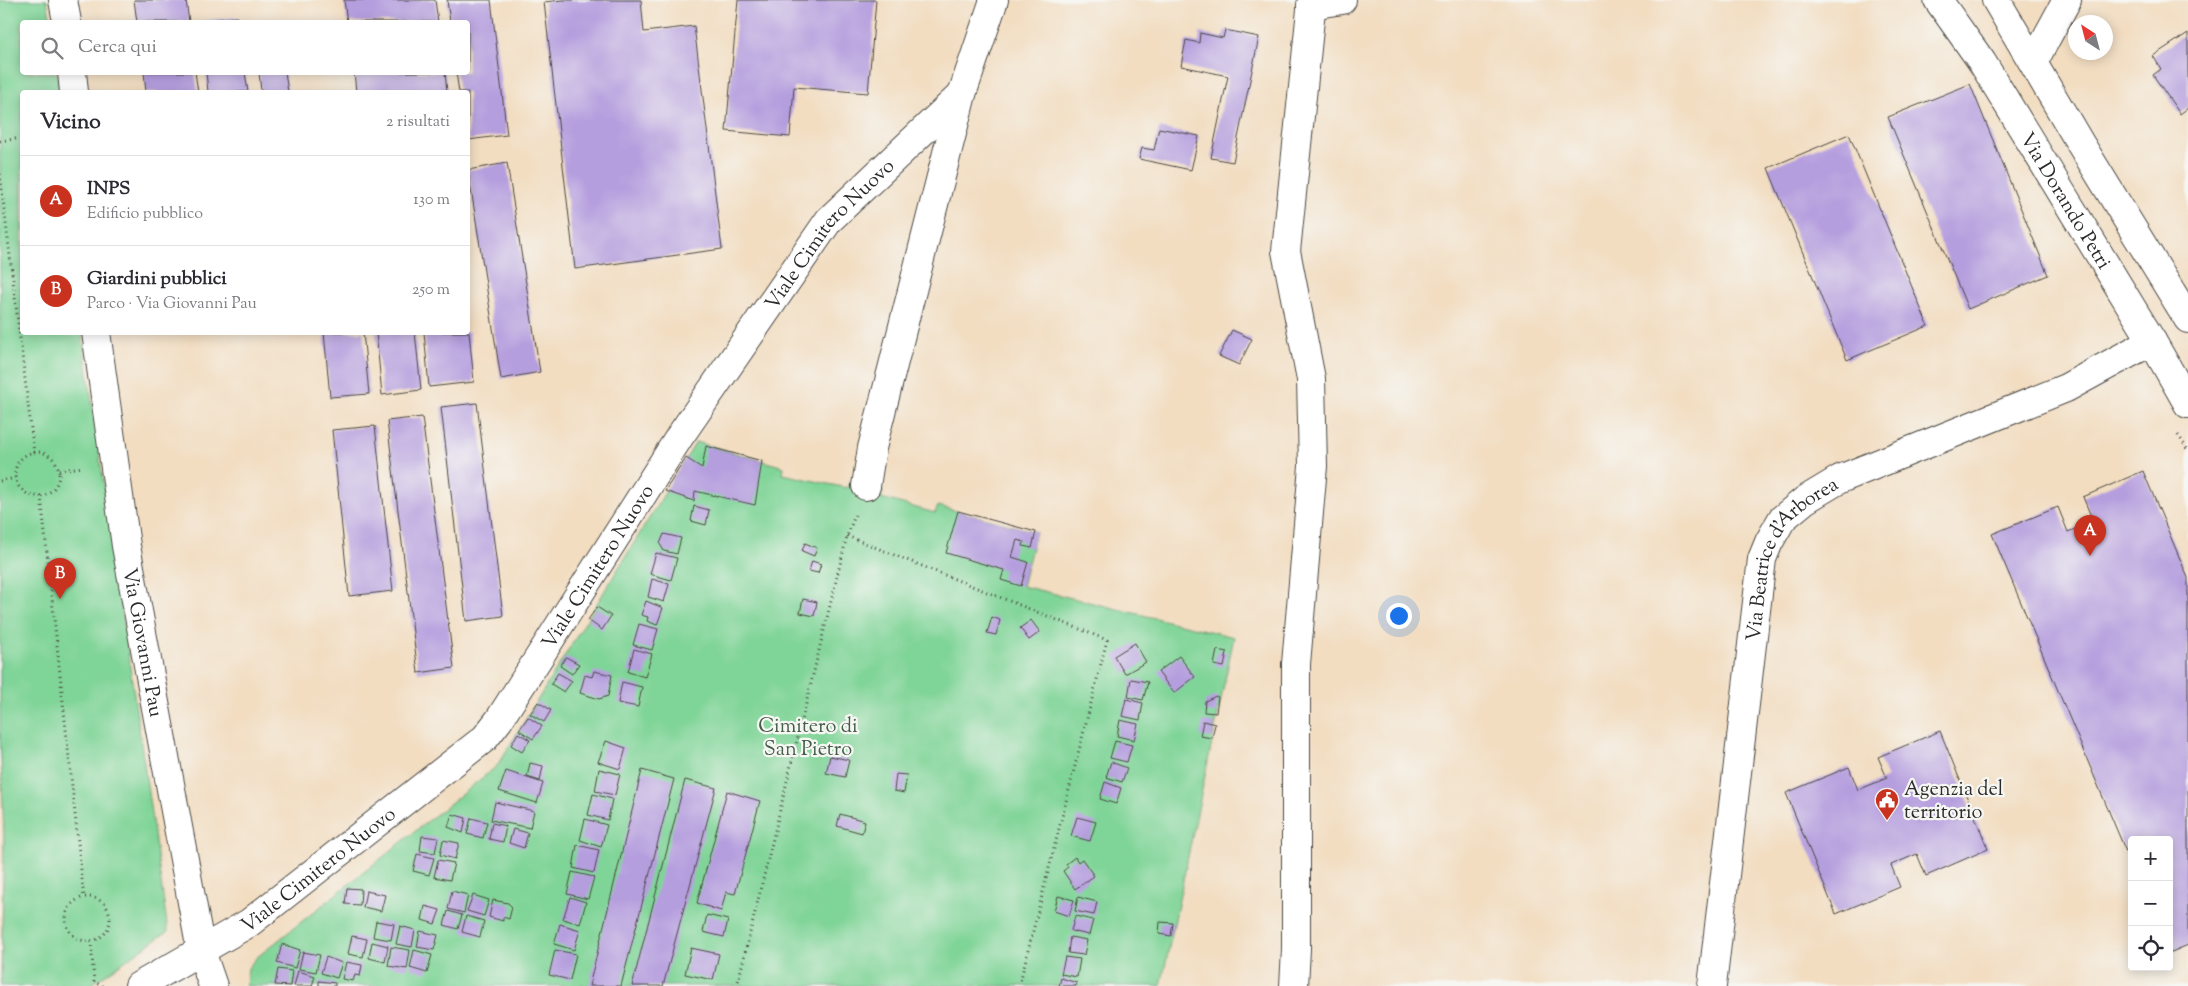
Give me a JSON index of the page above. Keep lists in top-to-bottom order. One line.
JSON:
{"streets":{"street":["Via Dorando Petri","Viale Cimitero Nuovo","Via Beatrice d'Arborea","Via Giovanni Pau"]},"crossings":[["Via Dorando Petri","Via Beatrice d'Arborea"],["Viale Cimitero Nuovo","Via Giovanni Pau"]],"parks":["Cimitero di San Pietro"],"places":{"public building":["Agenzia del territorio"]},"north":"top left","page":{"search":"Cerca qui","heading":["Vicino","2 risultati"],"list":[{"mark":"A","name":"INPS","note":"Edificio pubblico","value":"130 m"},{"mark":"B","name":"Giardini pubblici","note":"Parco · Via Giovanni Pau","value":"250 m"}],"pins":["A","B"],"map_buttons":["+","−"]}}
